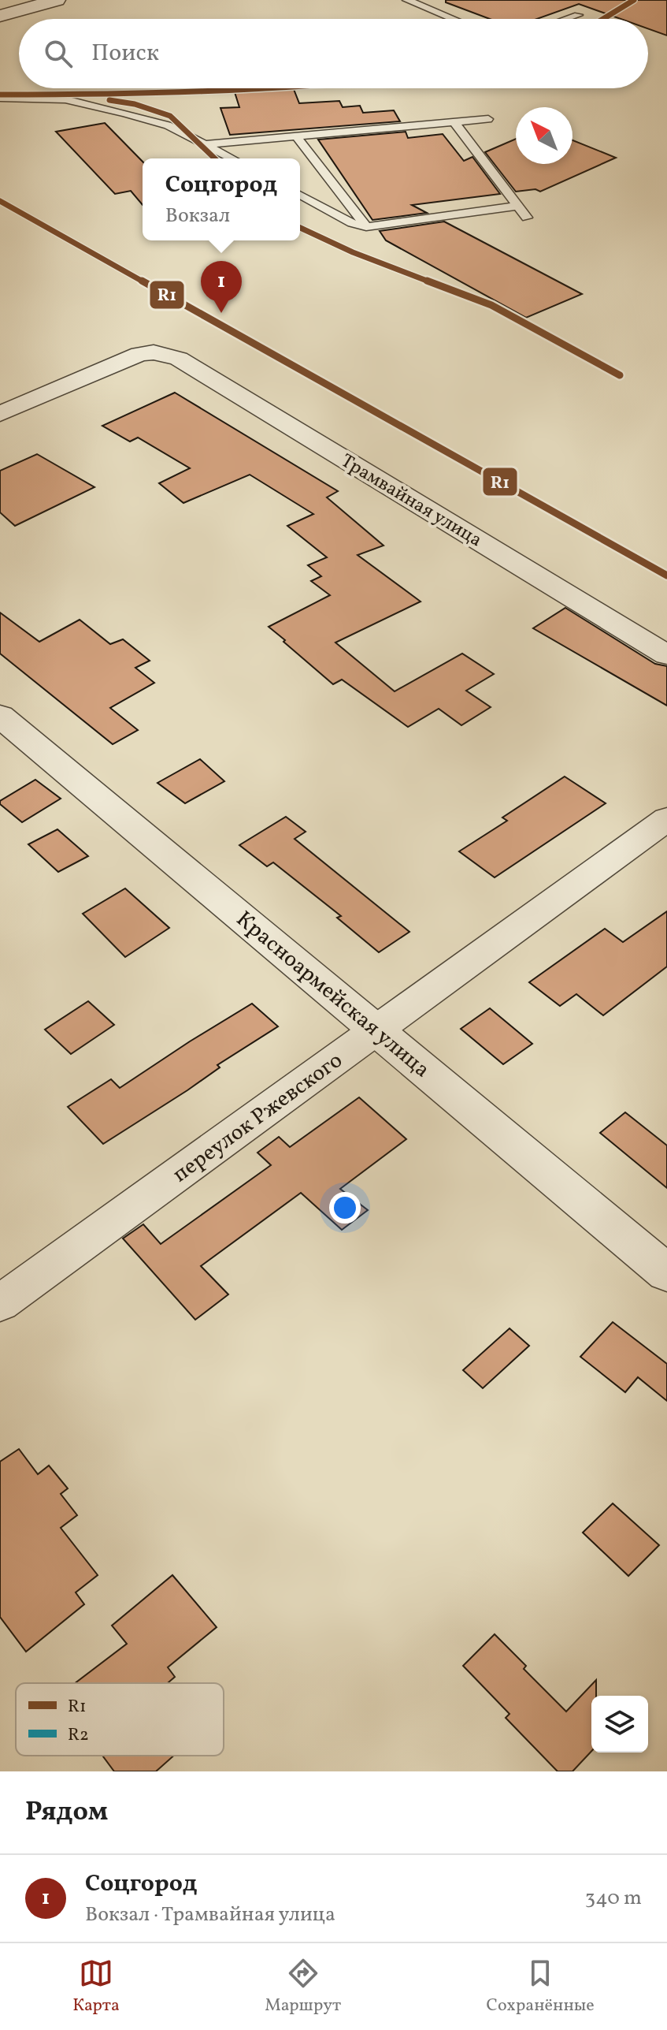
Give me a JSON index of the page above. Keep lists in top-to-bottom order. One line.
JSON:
{"streets":{"street":["Трамвайная улица","Красноармейская улица","переулок Ржевского"]},"crossings":[["Красноармейская улица","переулок Ржевского"]],"lines":["transit line R1"],"legend":["R1","R2"],"north":"top left","page":{"search":"Поиск","popup":["Соцгород","Вокзал"],"pins":"1","heading":"Рядом","list":[{"mark":"1","name":"Соцгород","note":"Вокзал · Трамвайная улица","value":"340 m"}],"nav":["Карта","Маршрут","Сохранённые"]}}
